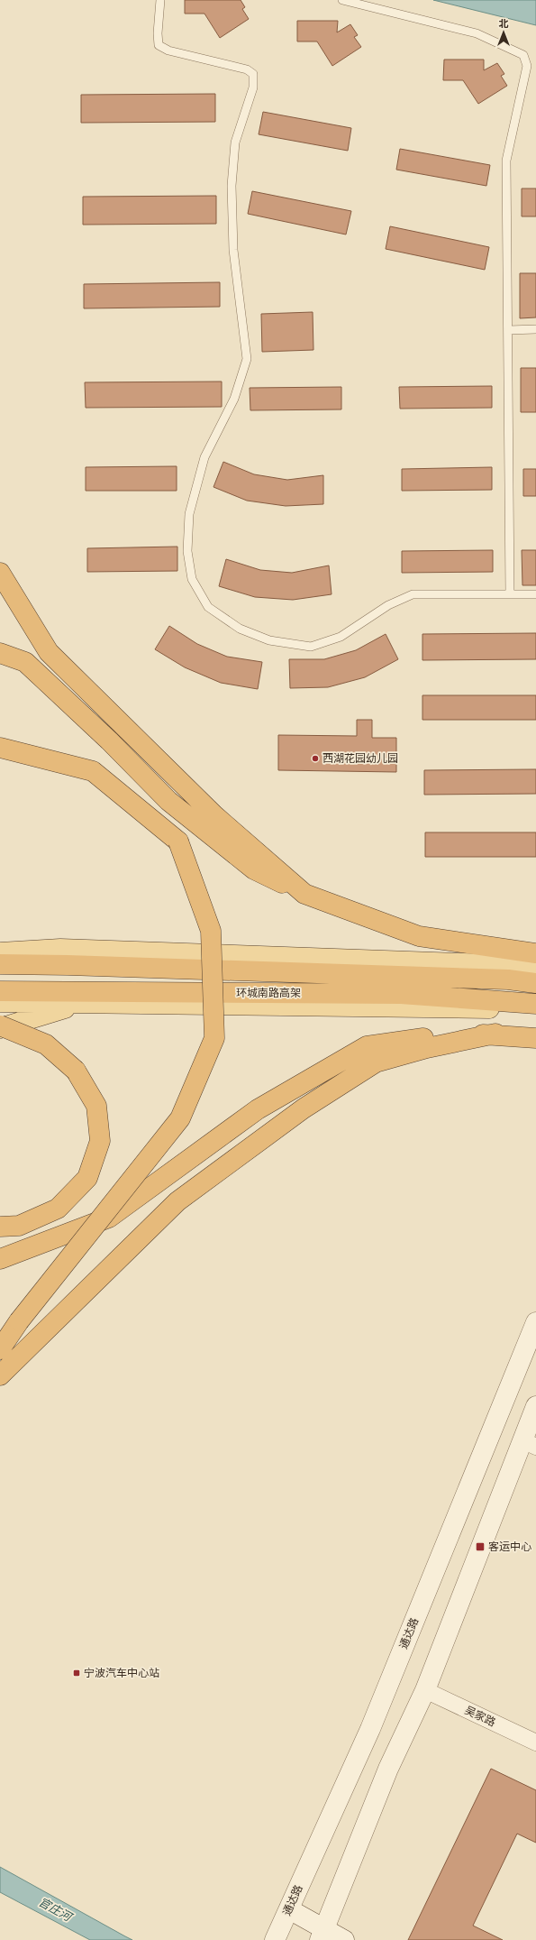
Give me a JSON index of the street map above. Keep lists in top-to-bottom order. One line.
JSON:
{"streets":{"highway":["环城南路高架"],"street":["通达路","吴家路"]},"water":["官庄河"],"places":{"other":["西湖花园幼儿园"],"transit":["客运中心","宁波汽车中心站"]},"north":"top"}
